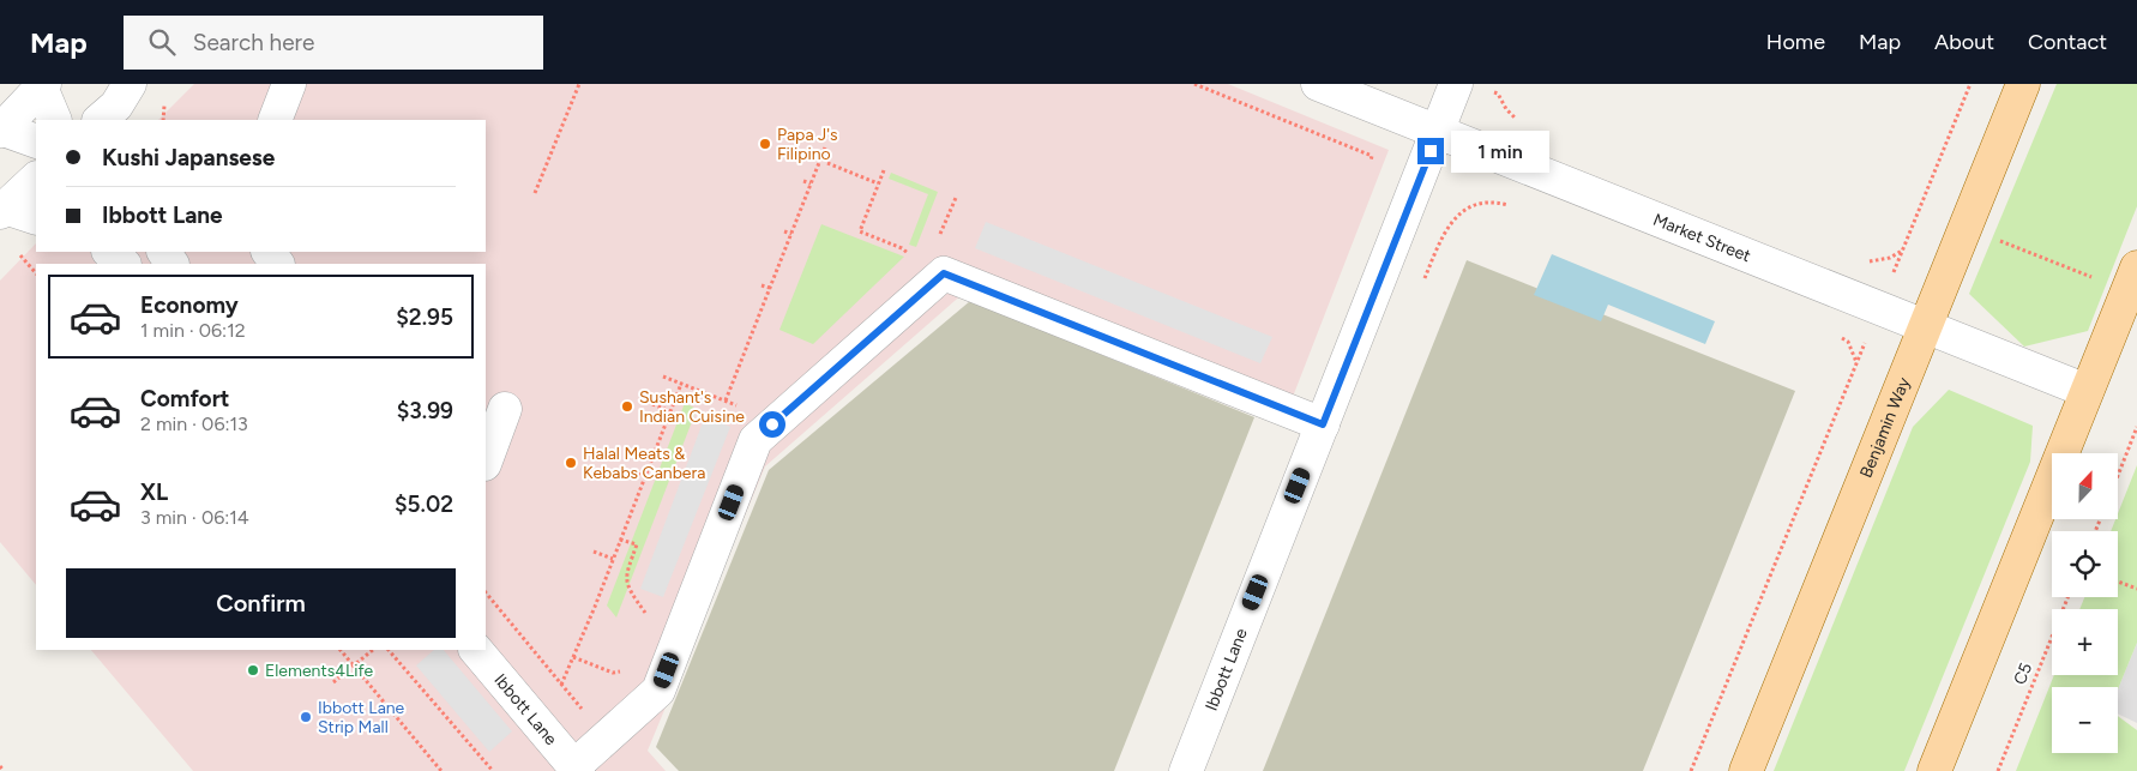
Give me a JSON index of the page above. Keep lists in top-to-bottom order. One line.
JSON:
{"streets":{"main road":["Benjamin Way"],"street":["Market Street","Ibbott Lane"],"path":["C5"]},"crossings":[["Market Street","Benjamin Way"],["Market Street","Ibbott Lane"]],"places":["Papa J's Filipino","Sushant's Indian Cuisine","Halal Meats & Kebabs Canbera","Elements4Life","Ibbott Lane Strip Mall"],"north":"top","page":{"header":"Map","search":"Search here","nav":["Home","Map","About","Contact"],"banner":["Kushi Japansese","Ibbott Lane"],"bubble":"1 min","list":[{"name":"Economy","note":"1 min · 06:12","value":"$2.95"},{"name":"Comfort","note":"2 min · 06:13","value":"$3.99"},{"name":"XL","note":"3 min · 06:14","value":"$5.02"}],"map_buttons":["+","−"],"buttons":"Confirm"}}
